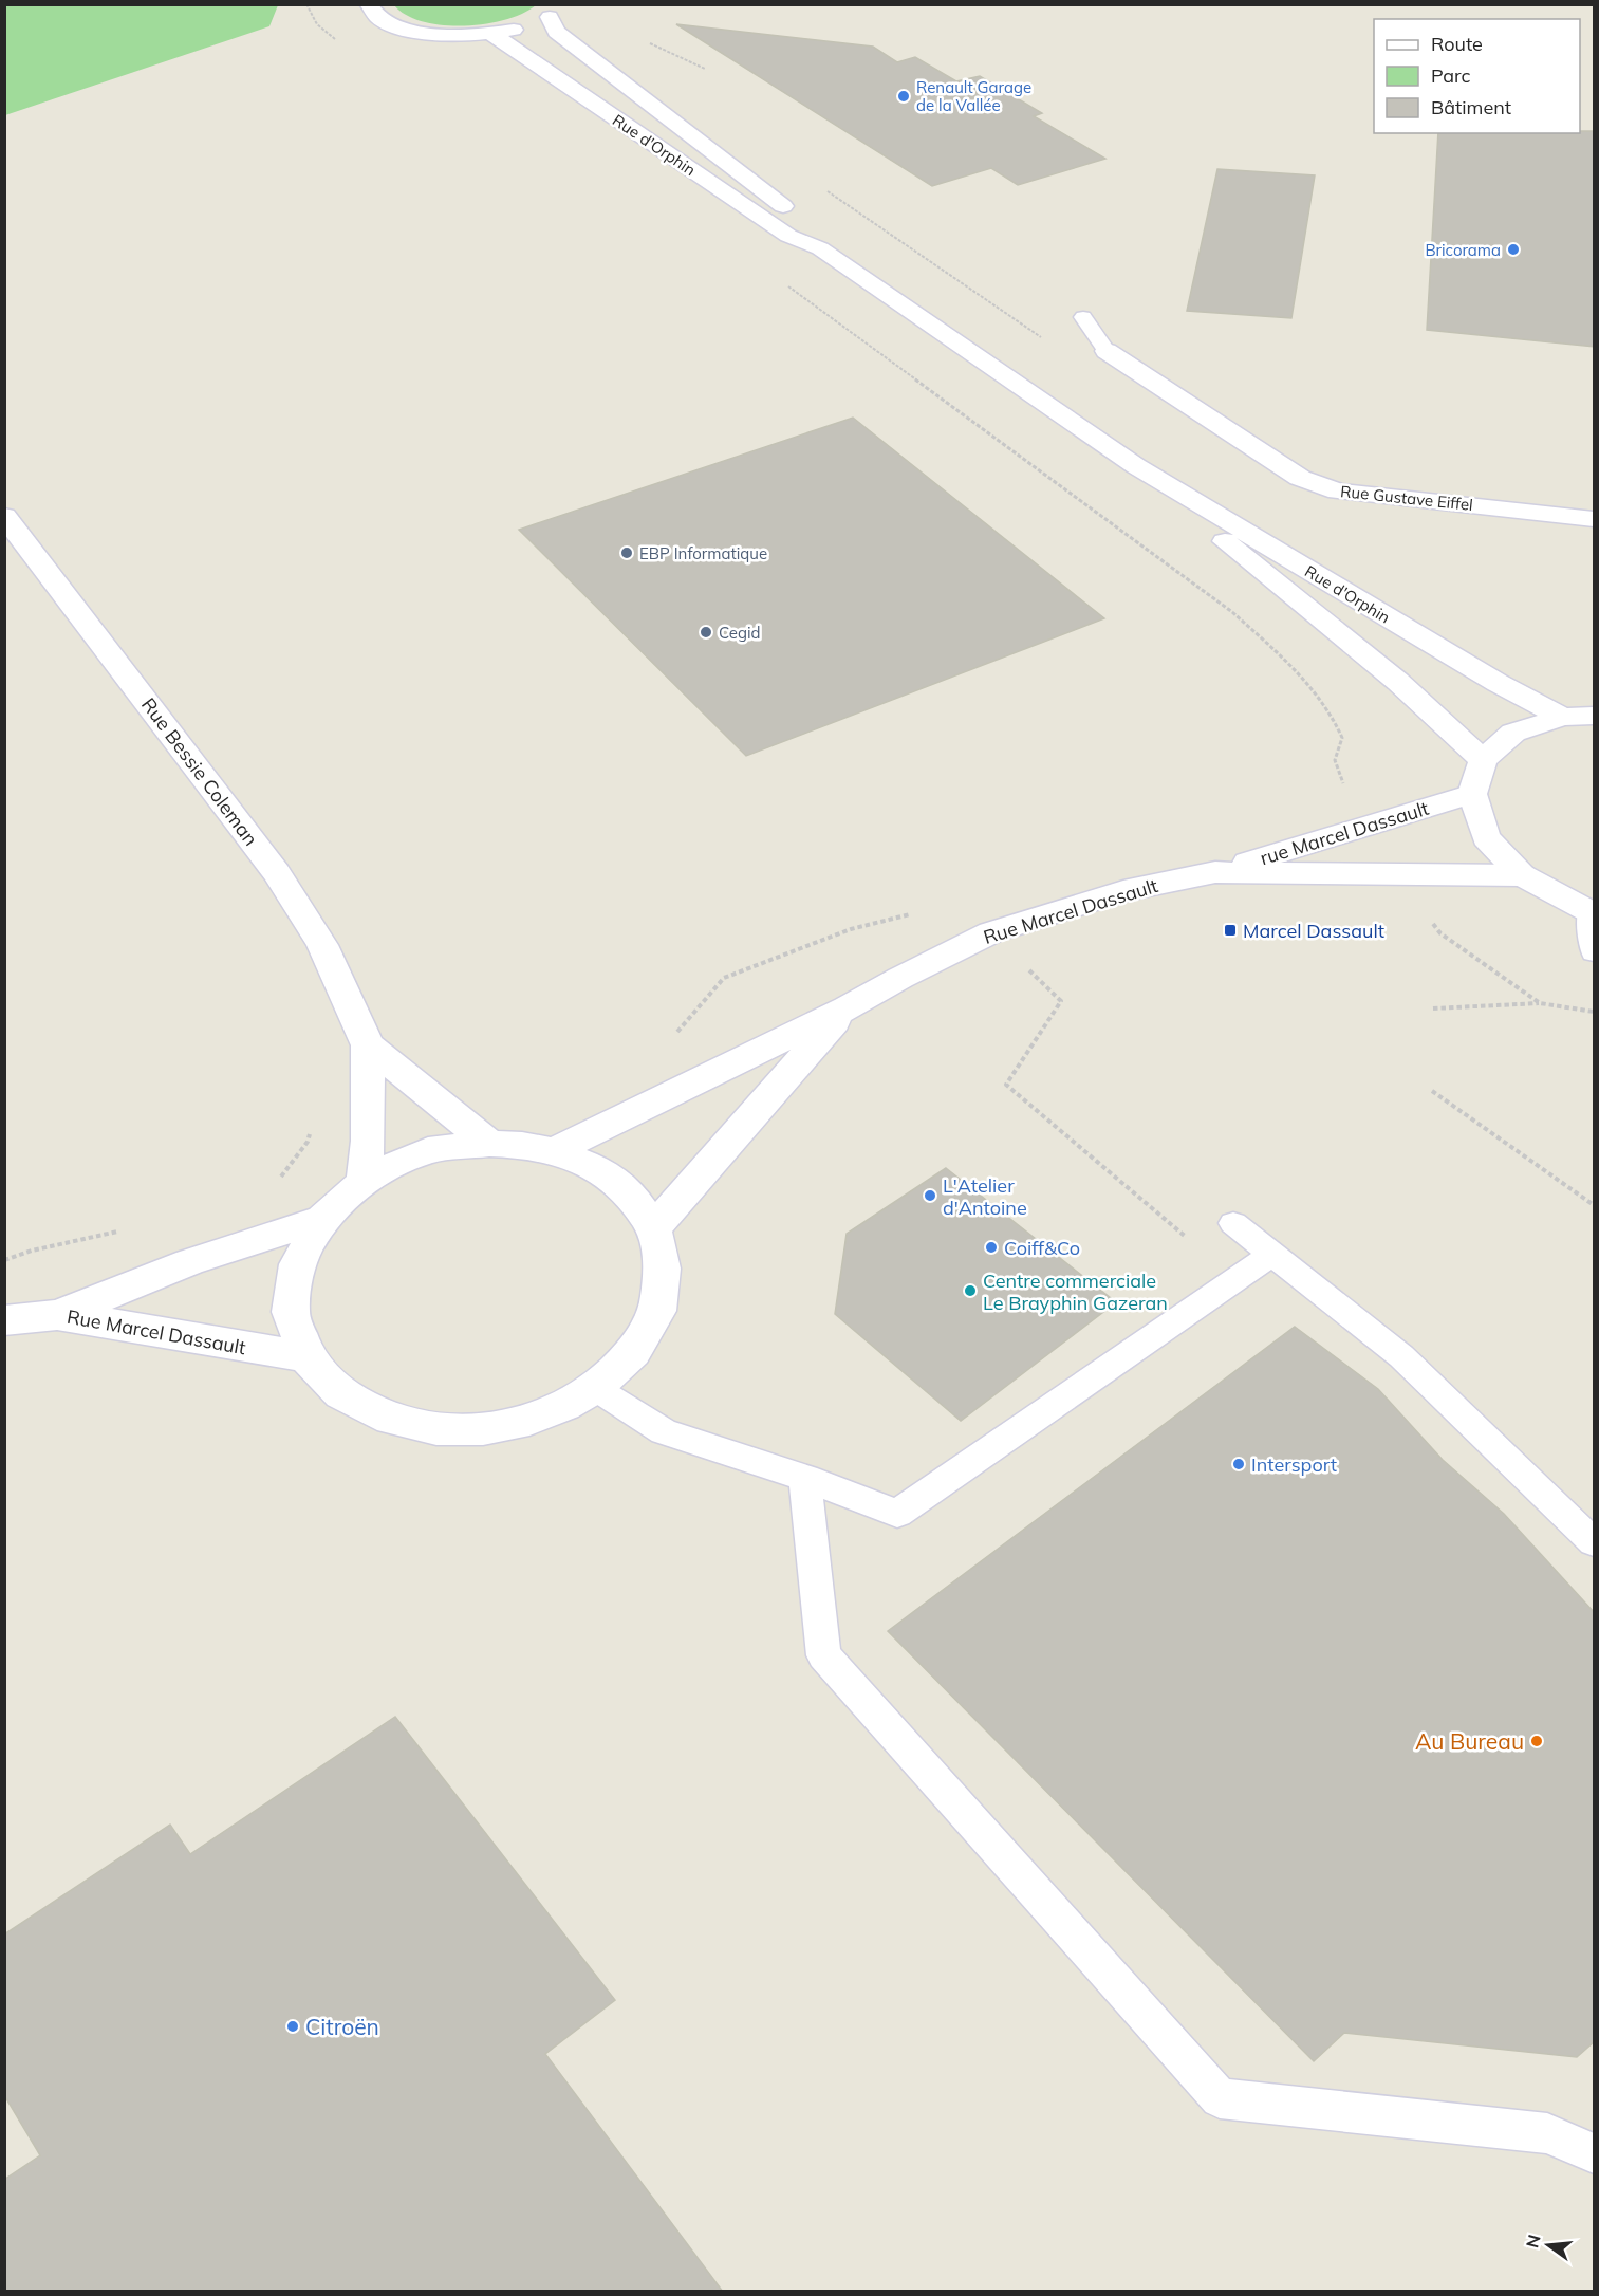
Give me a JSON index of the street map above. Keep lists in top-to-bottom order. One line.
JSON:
{"streets":{"street":["Rue d'Orphin","Rue Gustave Eiffel","Rue Bessie Coleman","rue Marcel Dassault","Rue Marcel Dassault"]},"crossings":[["rue Marcel Dassault","Rue Marcel Dassault"]],"places":{"other":["Renault Garage de la Vallée","Bricorama","EBP Informatique","Cegid","L'Atelier d'Antoine","Coiff&Co","Centre commerciale Le Brayphin Gazeran","Intersport","Au Bureau","Citroën"],"transit":["Marcel Dassault"]},"legend":["Route","Parc","Bâtiment"],"north":"left"}
